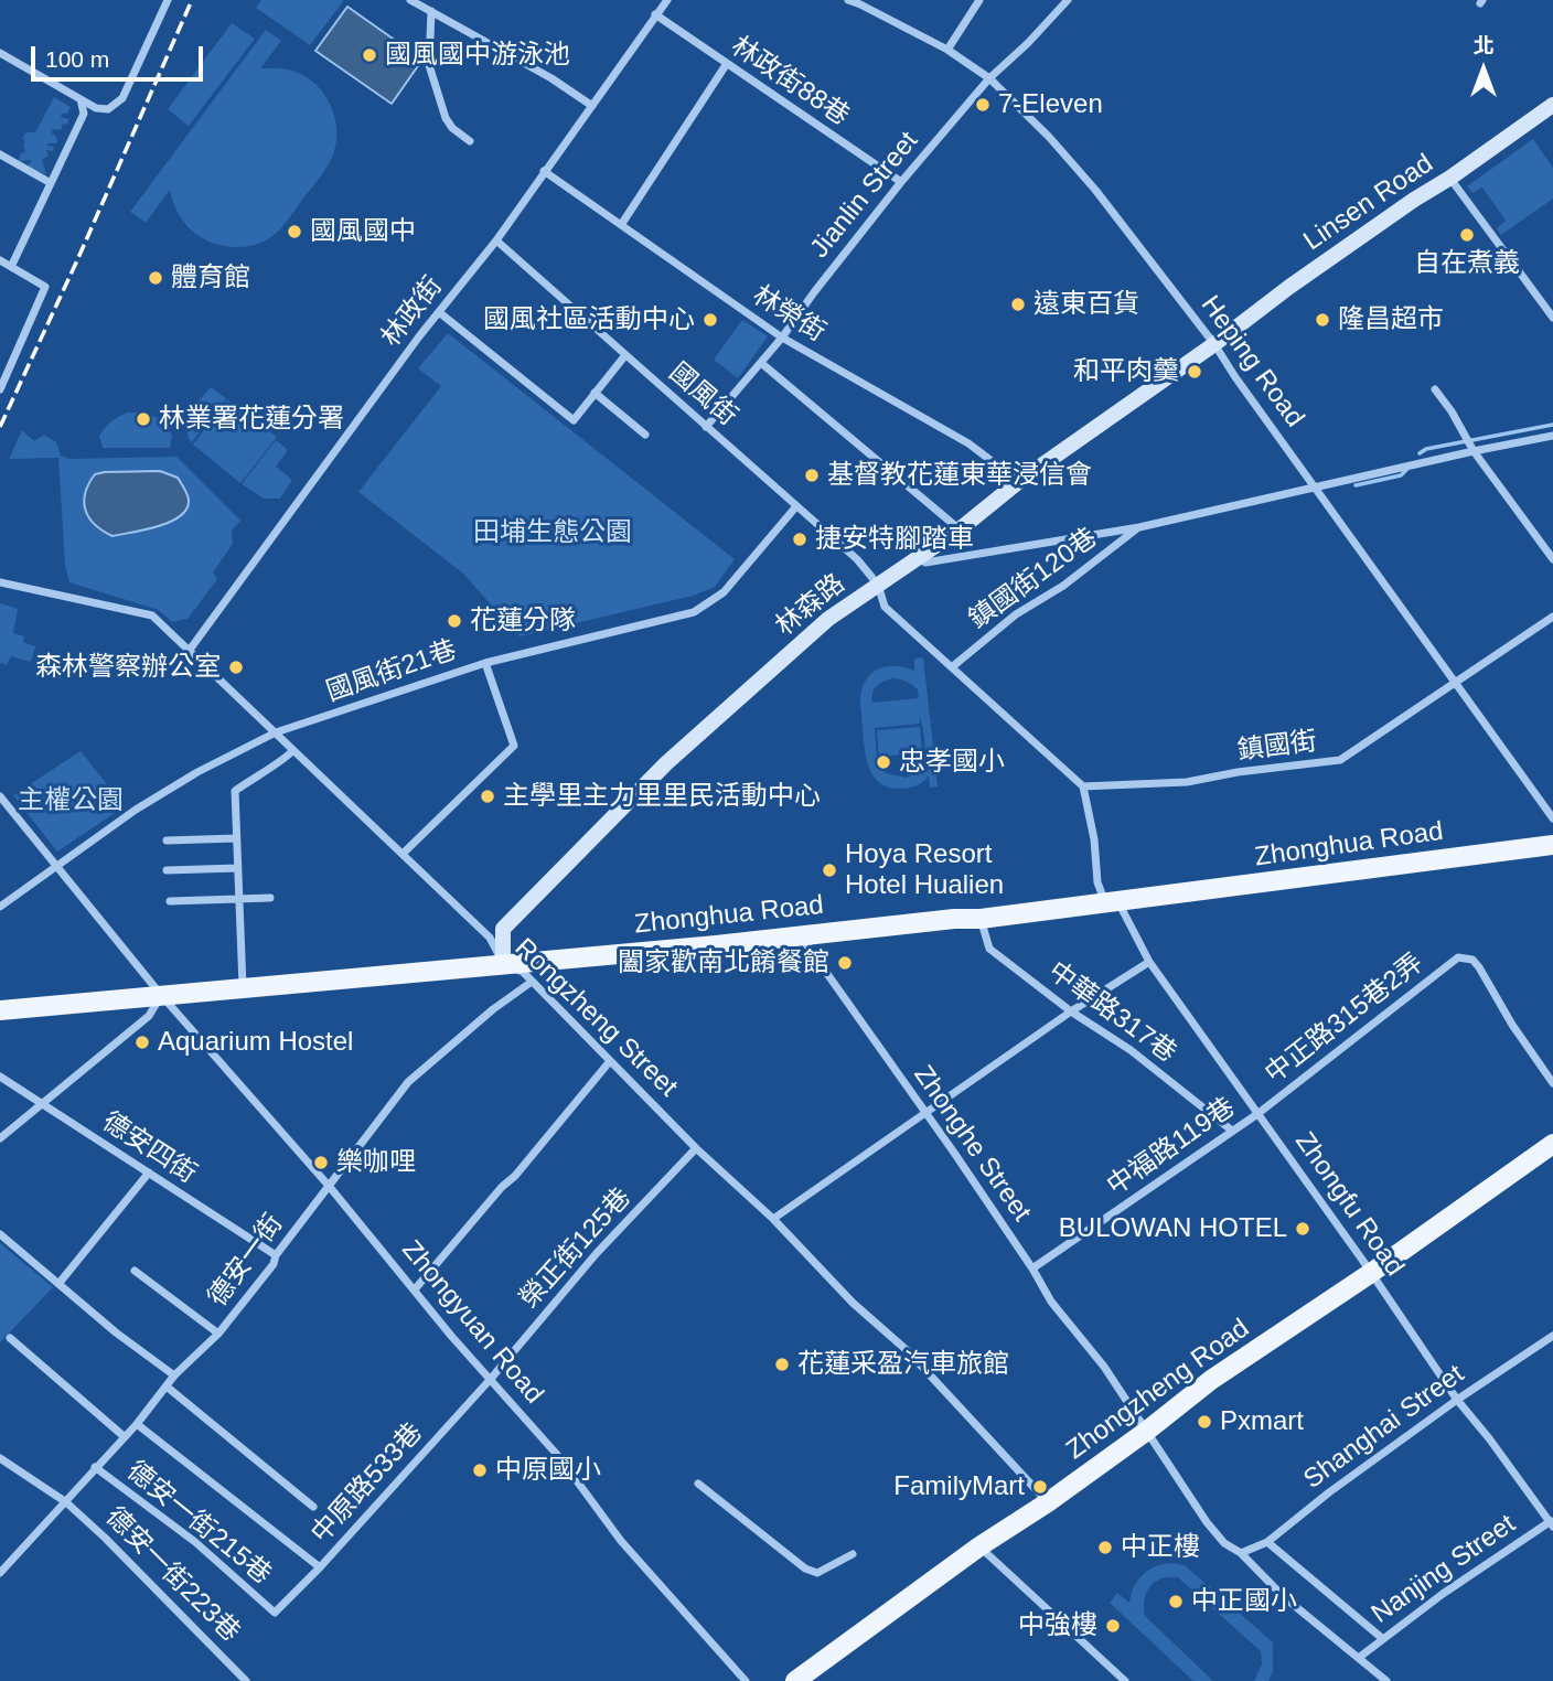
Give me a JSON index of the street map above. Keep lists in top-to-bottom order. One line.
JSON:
{"streets":{"main road":["Zhonghua Road","Zhongzheng Road"],"street":["林政街88巷","Jianlin Street","Linsen Road","林政街","林榮街","Heping Road","國風街","鎮國街120巷","林森路","國風街21巷","鎮國街","中華路317巷","Rongzheng Street","中正路315巷2弄","Zhonghe Street","中福路119巷","德安四街","Zhongfu Road","榮正街125巷","德安一街","Zhongyuan Road","Shanghai Street","中原路533巷","德安一街215巷","Nanjing Street","德安一街223巷"]},"crossings":[["林政街88巷","Jianlin Street"],["林政街88巷","林政街"],["Jianlin Street","林榮街"],["Jianlin Street","Heping Road"],["Jianlin Street","國風街"],["Linsen Road","Heping Road"],["Linsen Road","林森路"],["林政街","林榮街"],["林政街","國風街"],["林政街","Rongzheng Street"],["林榮街","林森路"],["Heping Road","林森路"],["Heping Road","鎮國街"],["國風街","林森路"],["國風街","國風街21巷"],["林森路","Zhonghua Road"],["林森路","Rongzheng Street"],["國風街21巷","Rongzheng Street"],["國風街21巷","Zhongyuan Road"],["Zhonghua Road","中華路317巷"],["Zhonghua Road","Rongzheng Street"],["Zhonghua Road","Zhonghe Street"],["Zhonghua Road","Zhongfu Road"],["Zhonghua Road","Zhongyuan Road"],["中華路317巷","中福路119巷"],["Rongzheng Street","榮正街125巷"],["Rongzheng Street","德安一街"],["Rongzheng Street","Zhongzheng Road"],["中正路315巷2弄","中福路119巷"],["中正路315巷2弄","Zhongfu Road"],["Zhonghe Street","中福路119巷"],["Zhonghe Street","Zhongzheng Road"],["Zhonghe Street","Shanghai Street"],["Zhonghe Street","Nanjing Street"],["中福路119巷","Zhongfu Road"],["德安四街","德安一街"],["Zhongfu Road","Zhongzheng Road"],["Zhongfu Road","Shanghai Street"],["Zhongfu Road","Nanjing Street"],["榮正街125巷","Zhongyuan Road"],["榮正街125巷","中原路533巷"],["德安一街","Zhongyuan Road"],["德安一街","德安一街215巷"],["德安一街","德安一街223巷"],["Zhongyuan Road","中原路533巷"],["中原路533巷","德安一街215巷"]],"parks":["田埔生態公園","主權公園"],"places":["國風國中游泳池","7-Eleven","國風國中","自在煮義","體育館","遠東百貨","國風社區活動中心","隆昌超市","和平肉羹","林業署花蓮分署","基督教花蓮東華浸信會","捷安特腳踏車","花蓮分隊","森林警察辦公室","忠孝國小","主學里主力里里民活動中心","Hoya Resort Hotel Hualien","闔家歡南北餚餐館","Aquarium Hostel","樂咖哩","BULOWAN HOTEL","花蓮采盈汽車旅館","Pxmart","中原國小","FamilyMart","中正樓","中正國小","中強樓"],"scale_bar":"100 m","north":"top"}
